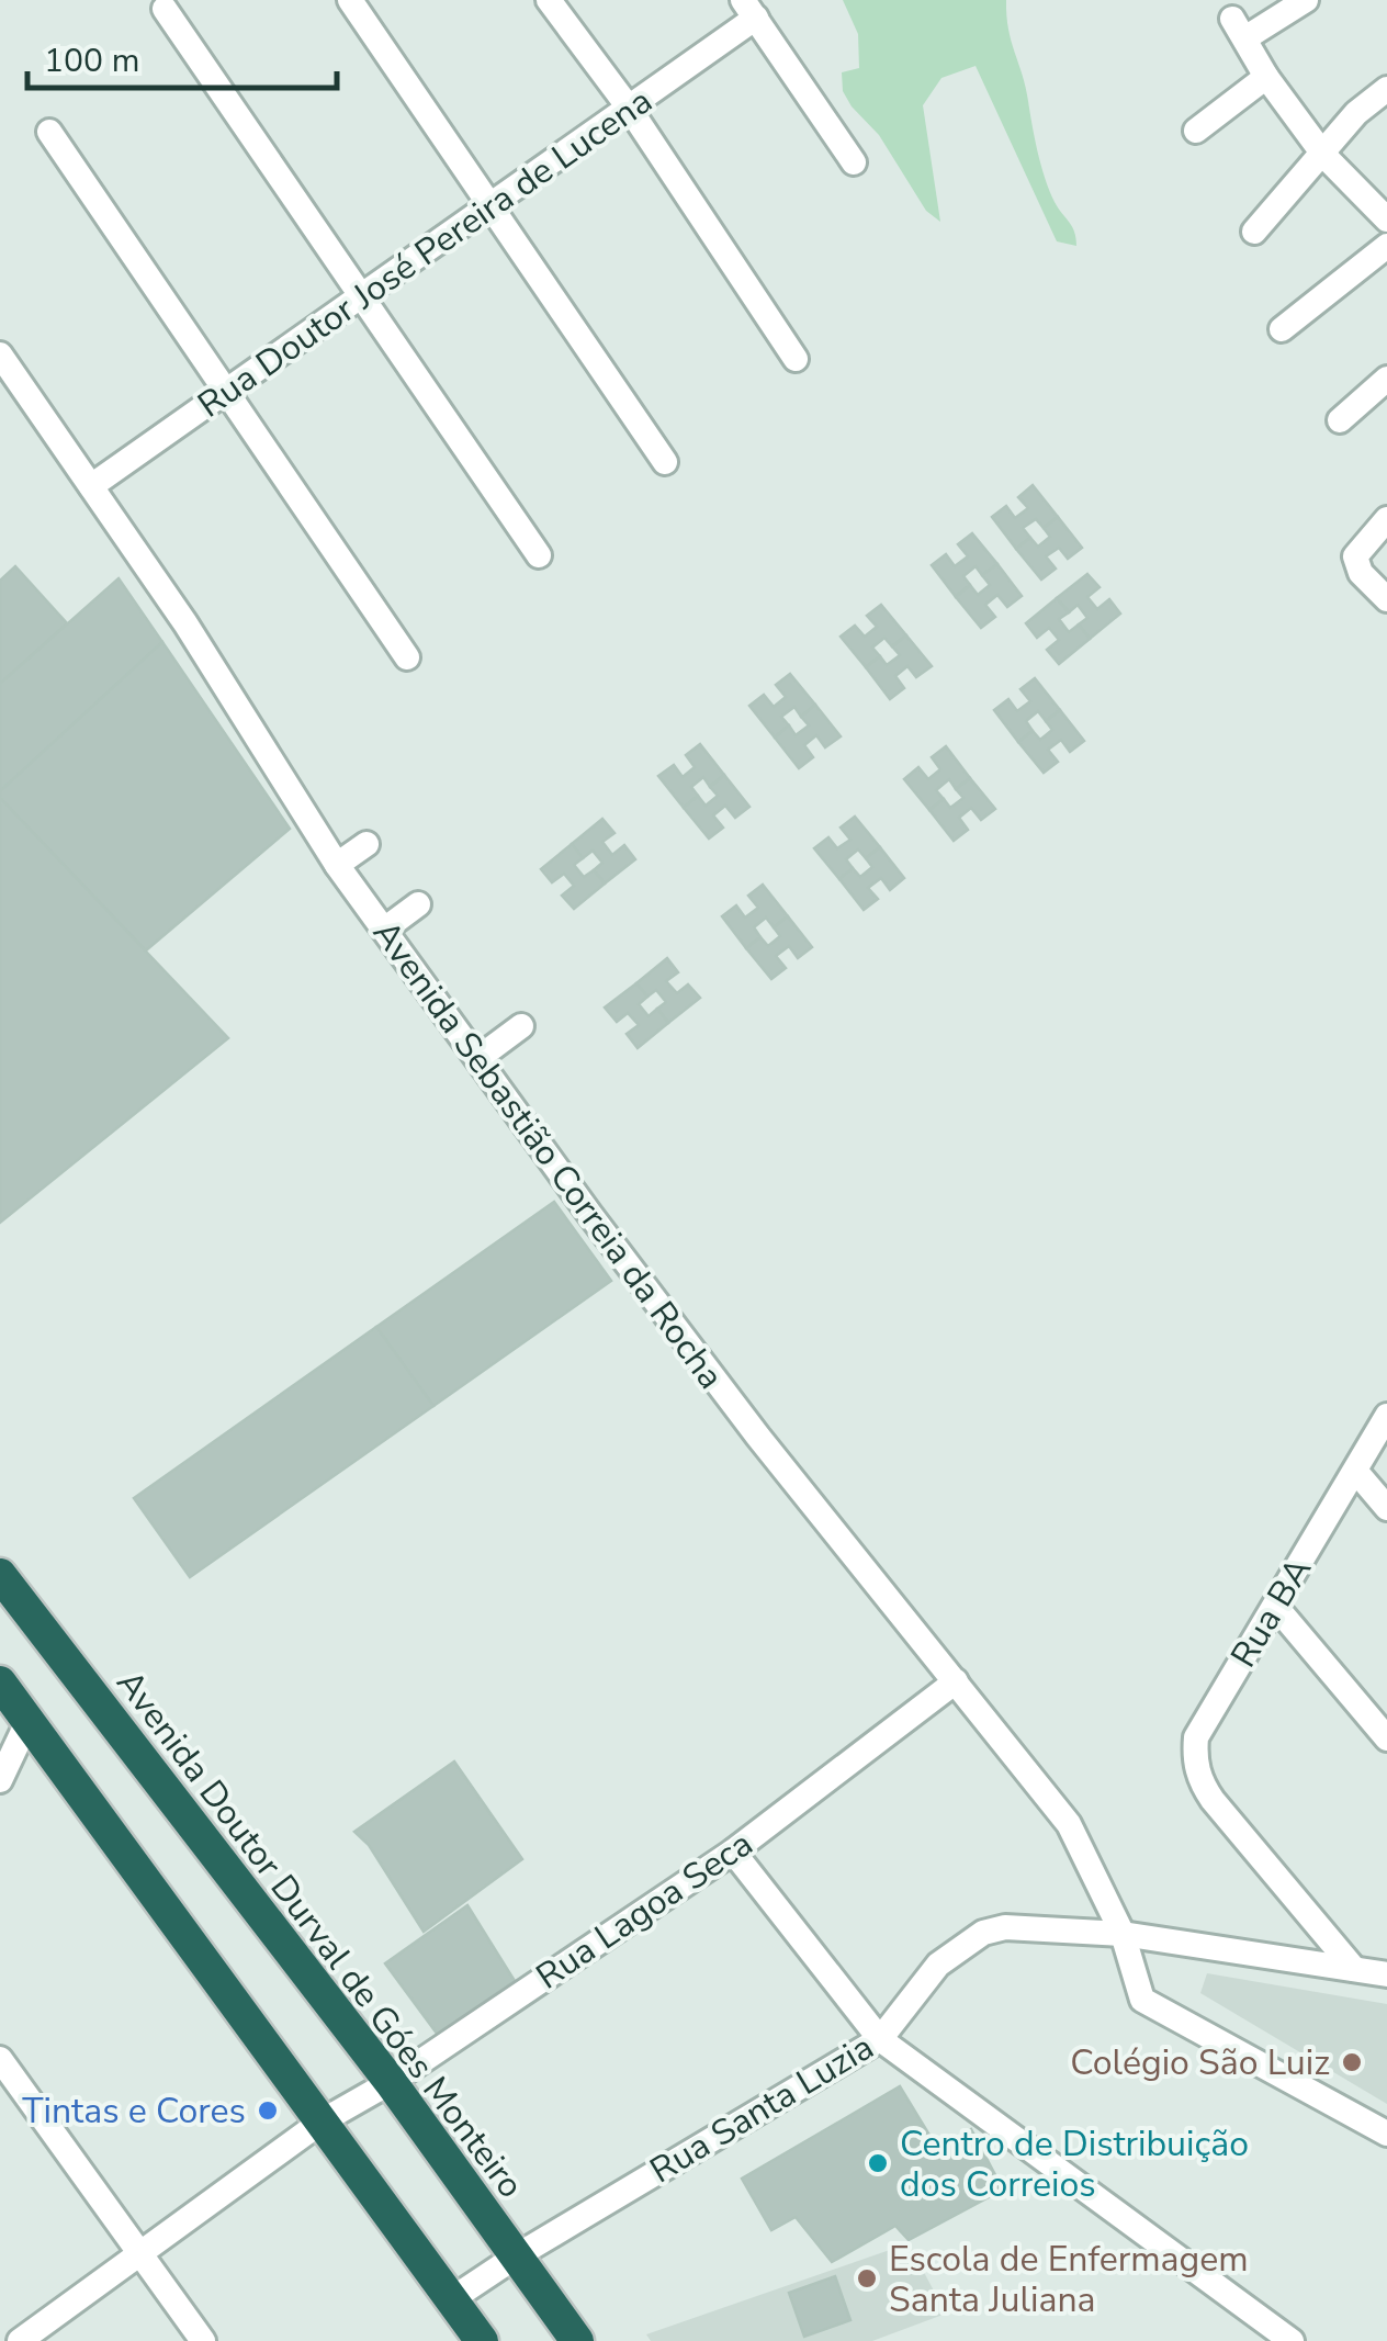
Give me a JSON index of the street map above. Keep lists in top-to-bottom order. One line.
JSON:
{"streets":{"highway":["Avenida Doutor Durval de Góes Monteiro"],"street":["Rua Doutor José Pereira de Lucena","Avenida Sebastião Correia da Rocha","Rua BA","Rua Lagoa Seca","Rua Santa Luzia"]},"crossings":[["Rua Doutor José Pereira de Lucena","Avenida Sebastião Correia da Rocha"],["Avenida Sebastião Correia da Rocha","Rua Lagoa Seca"],["Avenida Sebastião Correia da Rocha","Rua Santa Luzia"],["Rua BA","Rua Santa Luzia"],["Rua Lagoa Seca","Avenida Doutor Durval de Góes Monteiro"],["Avenida Doutor Durval de Góes Monteiro","Rua Santa Luzia"]],"places":["Colégio São Luiz","Tintas e Cores","Centro de Distribuição dos Correios","Escola de Enfermagem Santa Juliana"],"scale_bar":"100 m"}
